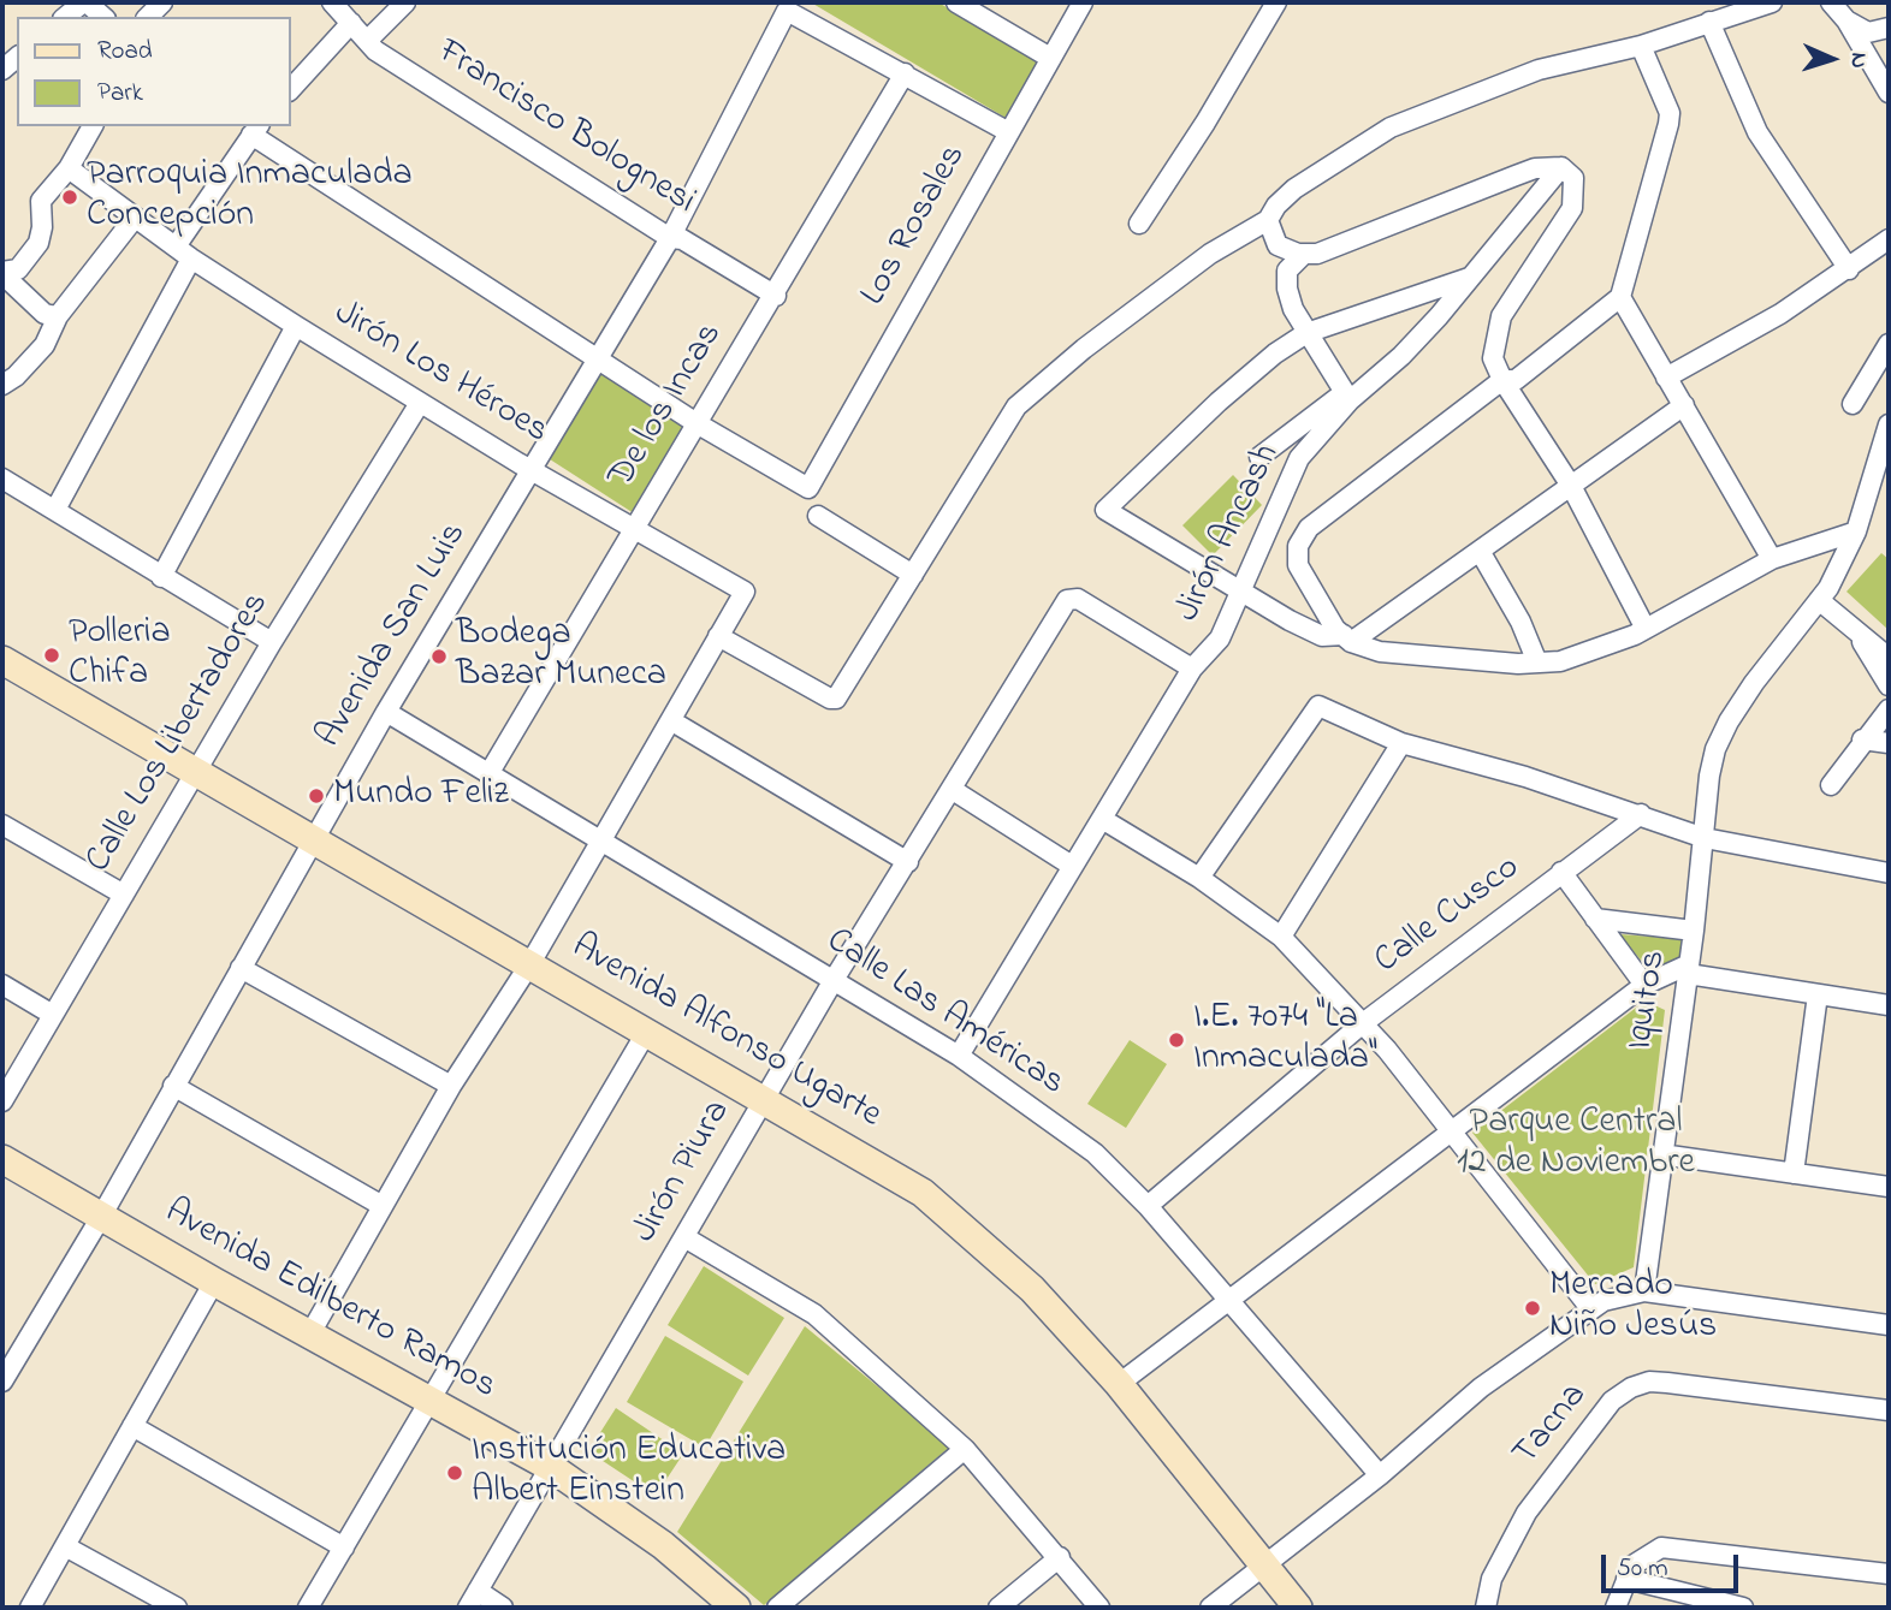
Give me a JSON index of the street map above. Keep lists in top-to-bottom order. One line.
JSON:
{"streets":{"street":["Francisco Bolognesi","Los Rosales","Jirón Los Héroes","De los Incas","Jirón Ancash","Avenida San Luis","Calle Los Libertadores","Calle Cusco","Iquitos","Calle Las Américas","Avenida Alfonso Ugarte","Jirón Piura","Avenida Edilberto Ramos","Tacna"]},"crossings":[["Francisco Bolognesi","De los Incas"],["Francisco Bolognesi","Avenida San Luis"],["Los Rosales","De los Incas"],["Jirón Los Héroes","De los Incas"],["Jirón Los Héroes","Avenida San Luis"],["Jirón Los Héroes","Calle Los Libertadores"],["De los Incas","Avenida San Luis"],["De los Incas","Calle Las Américas"],["Jirón Ancash","Calle Las Américas"],["Jirón Ancash","Jirón Piura"],["Avenida San Luis","Calle Las Américas"],["Avenida San Luis","Avenida Alfonso Ugarte"],["Avenida San Luis","Avenida Edilberto Ramos"],["Calle Los Libertadores","Avenida Alfonso Ugarte"],["Calle Cusco","Calle Las Américas"],["Calle Las Américas","Jirón Piura"],["Avenida Alfonso Ugarte","Jirón Piura"],["Jirón Piura","Avenida Edilberto Ramos"]],"parks":["Parque Central 12 de Noviembre"],"places":["Parroquia Inmaculada Concepción","Polleria Chifa","Bodega Bazar Muneca","Mundo Feliz","I.E. 7074 \"La Inmaculada\"","Mercado Niño Jesús","Institución Educativa Albert Einstein"],"legend":["Road","Park"],"scale_bar":"50 m","north":"right"}
